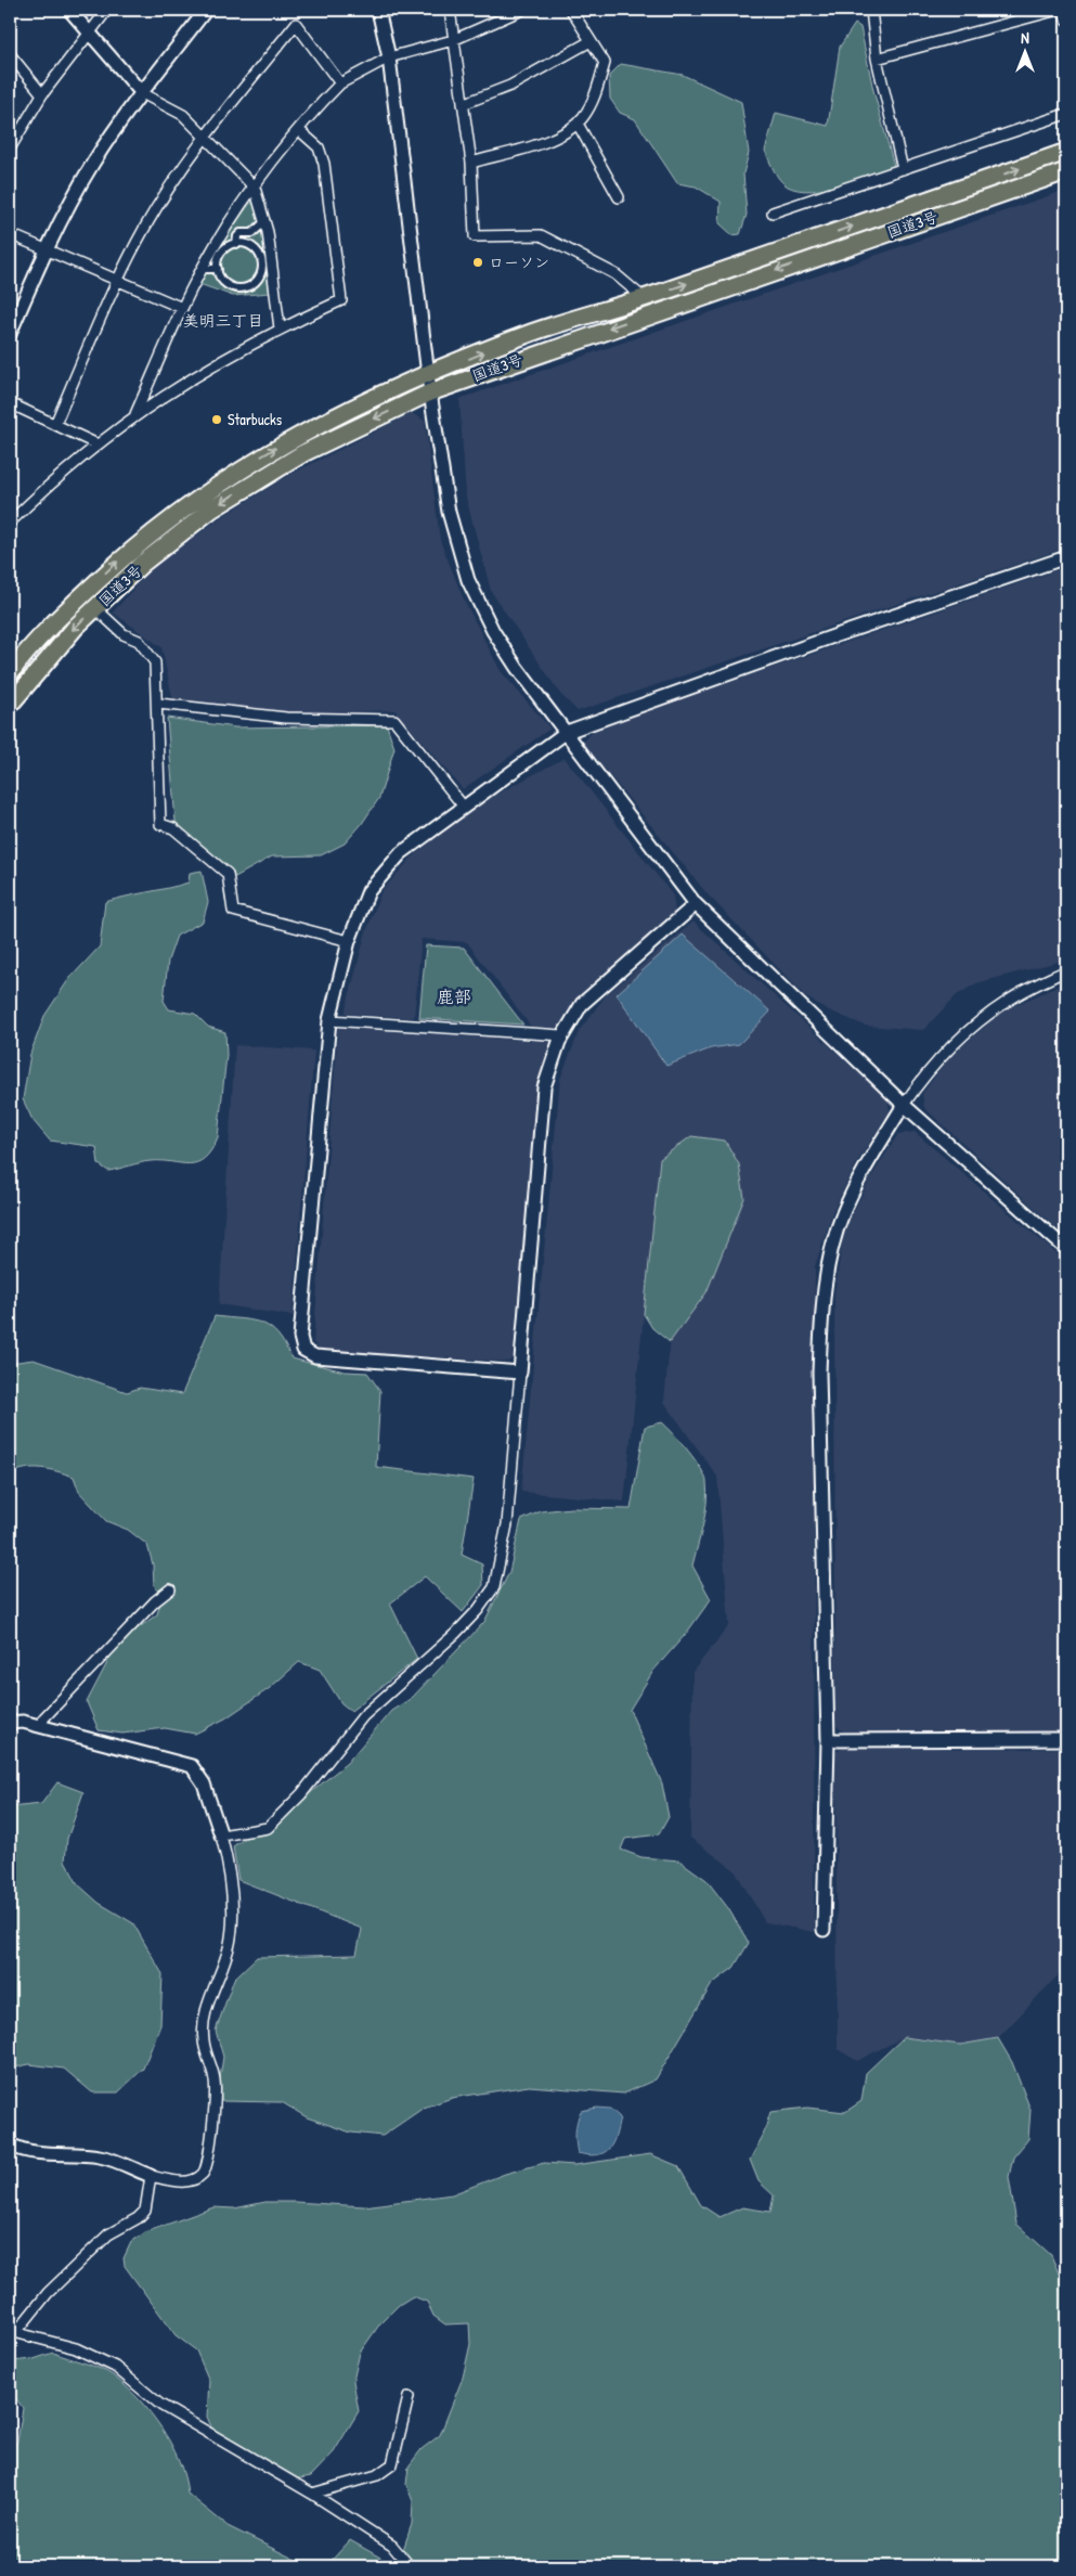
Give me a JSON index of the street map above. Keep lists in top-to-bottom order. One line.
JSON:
{"streets":{"highway":["国道3号"]},"districts":["美明三丁目","鹿部"],"places":["ローソン","Starbucks"],"north":"top"}
